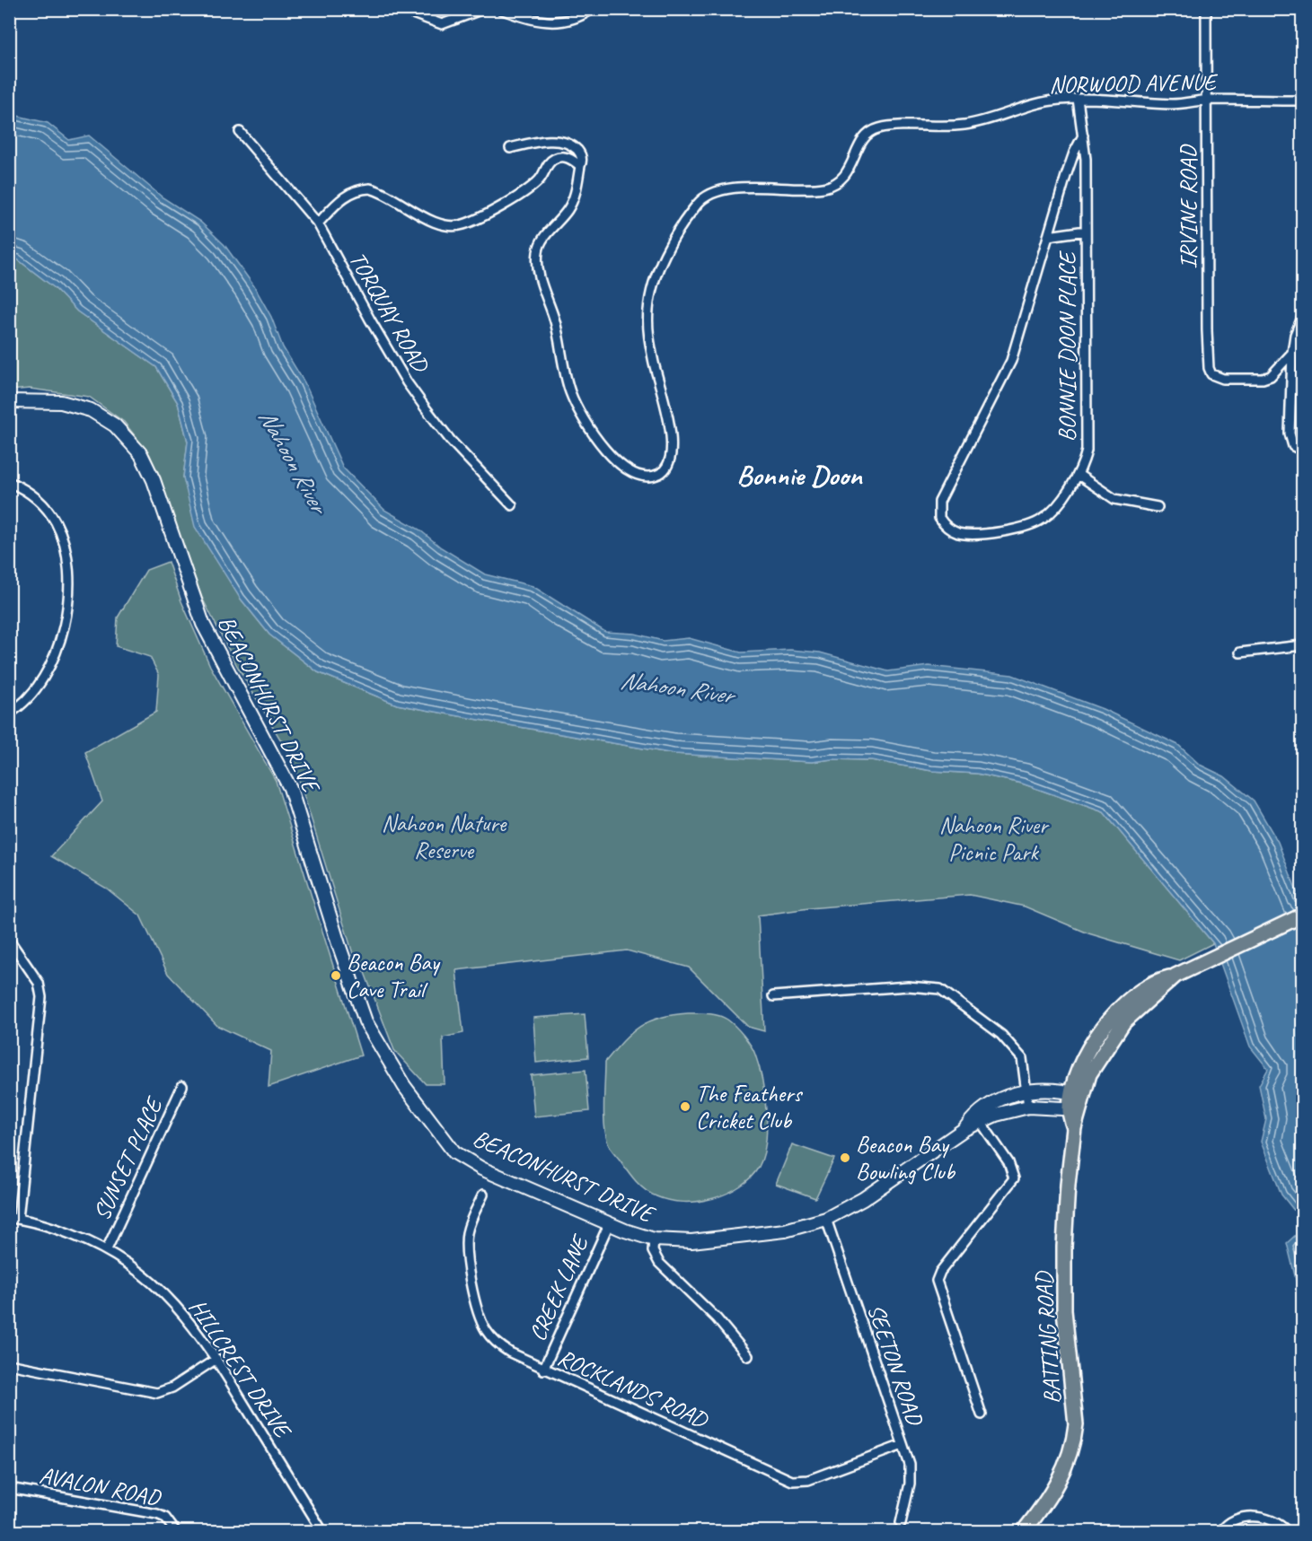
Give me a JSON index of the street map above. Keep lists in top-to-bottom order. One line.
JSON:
{"streets":{"main road":["BATTING ROAD"],"street":["NORWOOD AVENUE","IRVINE ROAD","TORQUAY ROAD","BONNIE DOON PLACE","BEACONHURST DRIVE","SUNSET PLACE","CREEK LANE","SEETON ROAD","HILLCREST DRIVE","ROCKLANDS ROAD","AVALON ROAD"]},"crossings":[["NORWOOD AVENUE","IRVINE ROAD"],["NORWOOD AVENUE","BONNIE DOON PLACE"],["BEACONHURST DRIVE","CREEK LANE"],["BEACONHURST DRIVE","BATTING ROAD"],["BEACONHURST DRIVE","SEETON ROAD"],["SUNSET PLACE","HILLCREST DRIVE"],["CREEK LANE","ROCKLANDS ROAD"],["SEETON ROAD","ROCKLANDS ROAD"]],"districts":["Bonnie Doon"],"water":["Nahoon River"],"parks":["Nahoon Nature Reserve","Nahoon River Picnic Park"],"places":["Beacon Bay Cave Trail","The Feathers Cricket Club","Beacon Bay Bowling Club"]}
